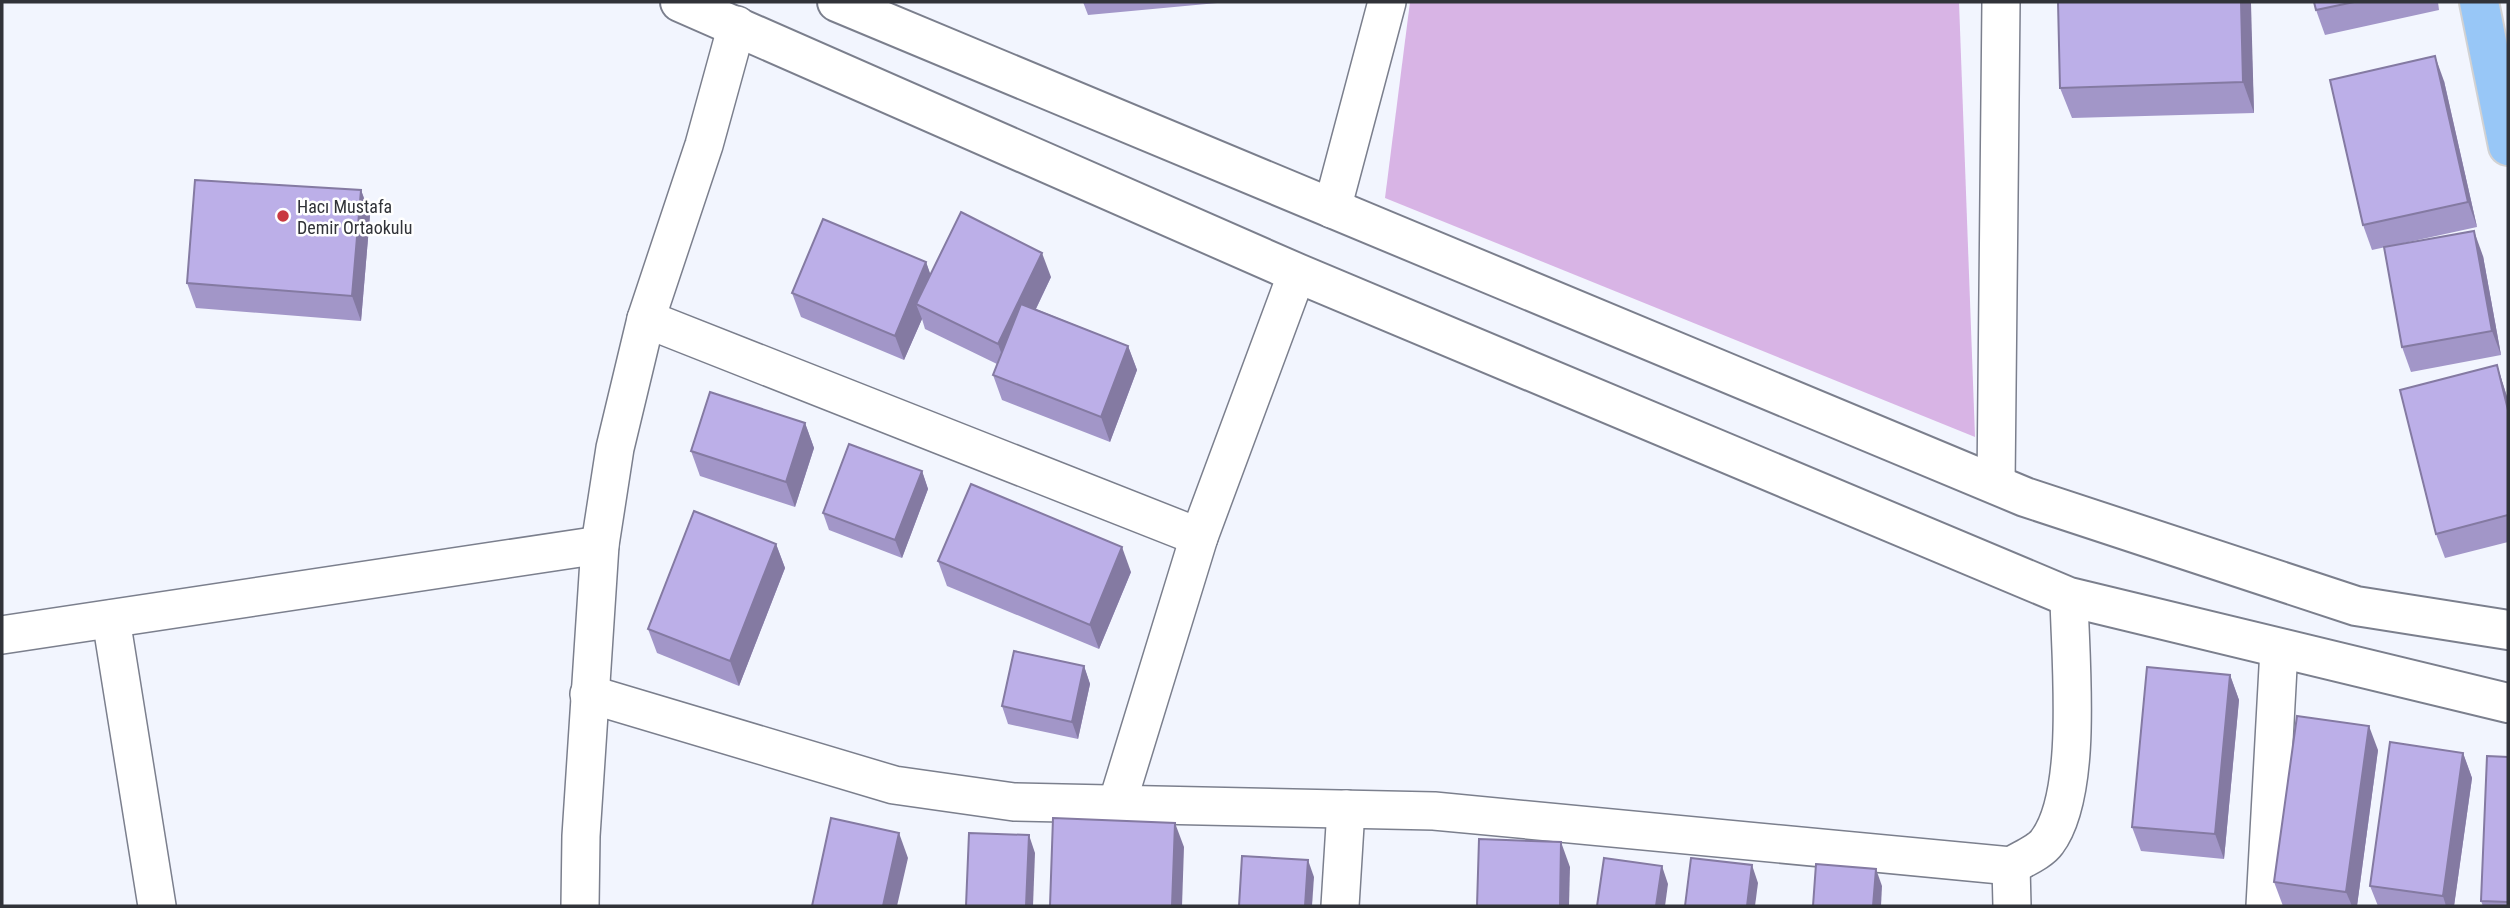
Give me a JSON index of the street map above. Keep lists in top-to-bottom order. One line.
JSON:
{"places":["Hacı Mustafa Demir Ortaokulu"]}
